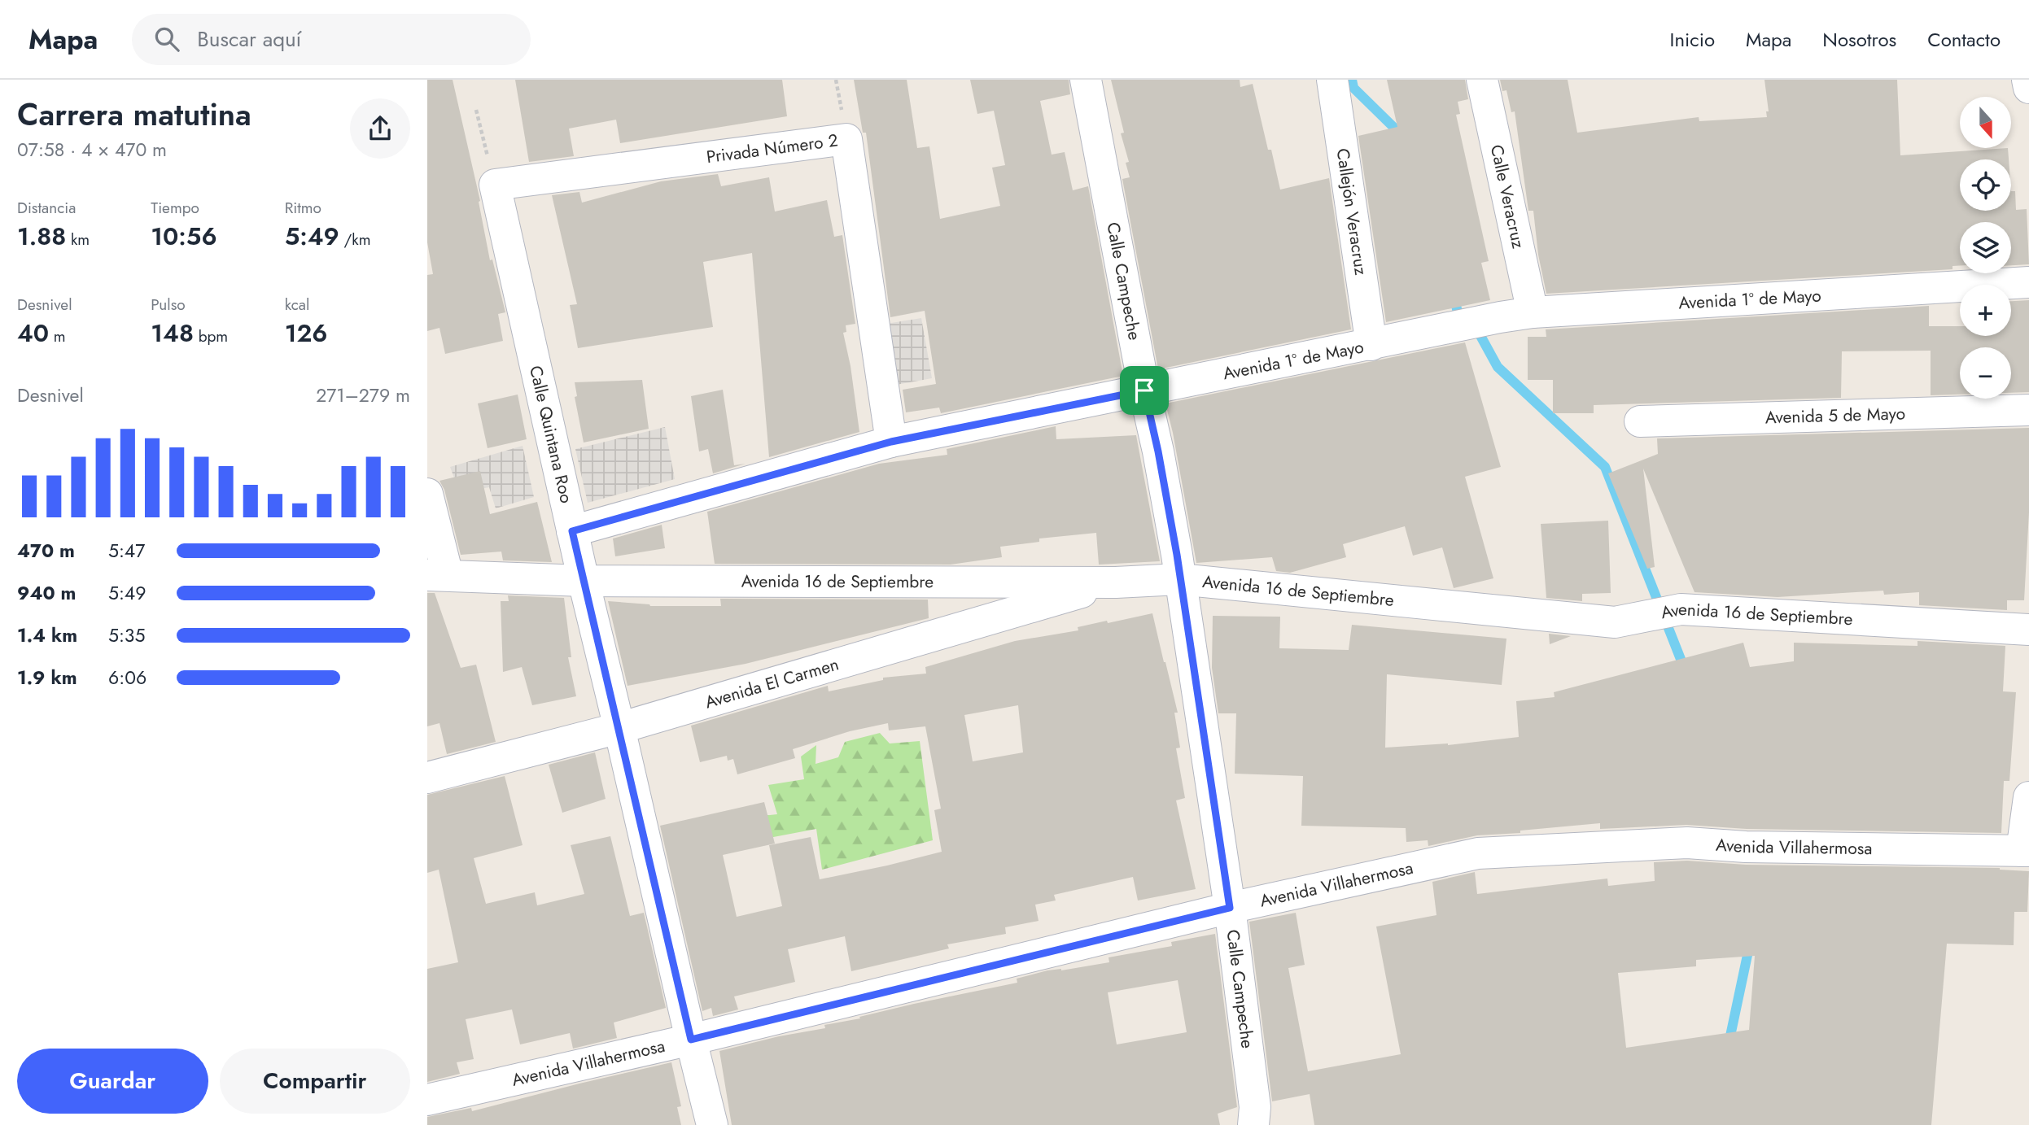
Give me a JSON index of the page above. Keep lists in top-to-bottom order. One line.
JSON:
{"streets":{"street":["Privada Número 2","Calle Veracruz","Callejón Veracruz","Calle Campeche","Avenida 1º de Mayo","Avenida 5 de Mayo","Calle Quintana Roo","Avenida 16 de Septiembre","Avenida El Carmen","Avenida Villahermosa"]},"crossings":[["Privada Número 2","Avenida 1º de Mayo"],["Privada Número 2","Calle Quintana Roo"],["Calle Veracruz","Avenida 1º de Mayo"],["Callejón Veracruz","Avenida 1º de Mayo"],["Calle Campeche","Avenida 1º de Mayo"],["Calle Campeche","Avenida 16 de Septiembre"],["Calle Campeche","Avenida Villahermosa"],["Avenida 1º de Mayo","Calle Quintana Roo"],["Calle Quintana Roo","Avenida 16 de Septiembre"],["Calle Quintana Roo","Avenida El Carmen"],["Calle Quintana Roo","Avenida Villahermosa"],["Avenida 16 de Septiembre","Avenida El Carmen"]],"north":"bottom","page":{"header":"Mapa","search":"Buscar aquí","nav":["Inicio","Mapa","Nosotros","Contacto"],"heading":["Carrera matutina","07:58 · 4 × 470 m"],"map_buttons":["+","−"],"stats":[["Distancia","1.88 km"],["Tiempo","10:56"],["Ritmo","5:49 /km"],["Desnivel","40 m"],["Pulso","148 bpm"],["kcal","126"]],"chart":["Desnivel","271–279 m"],"list":[{"name":"470 m","note":"5:47"},{"name":"940 m","note":"5:49"},{"name":"1.4 km","note":"5:35"},{"name":"1.9 km","note":"6:06"}],"buttons":["Guardar","Compartir"]}}
